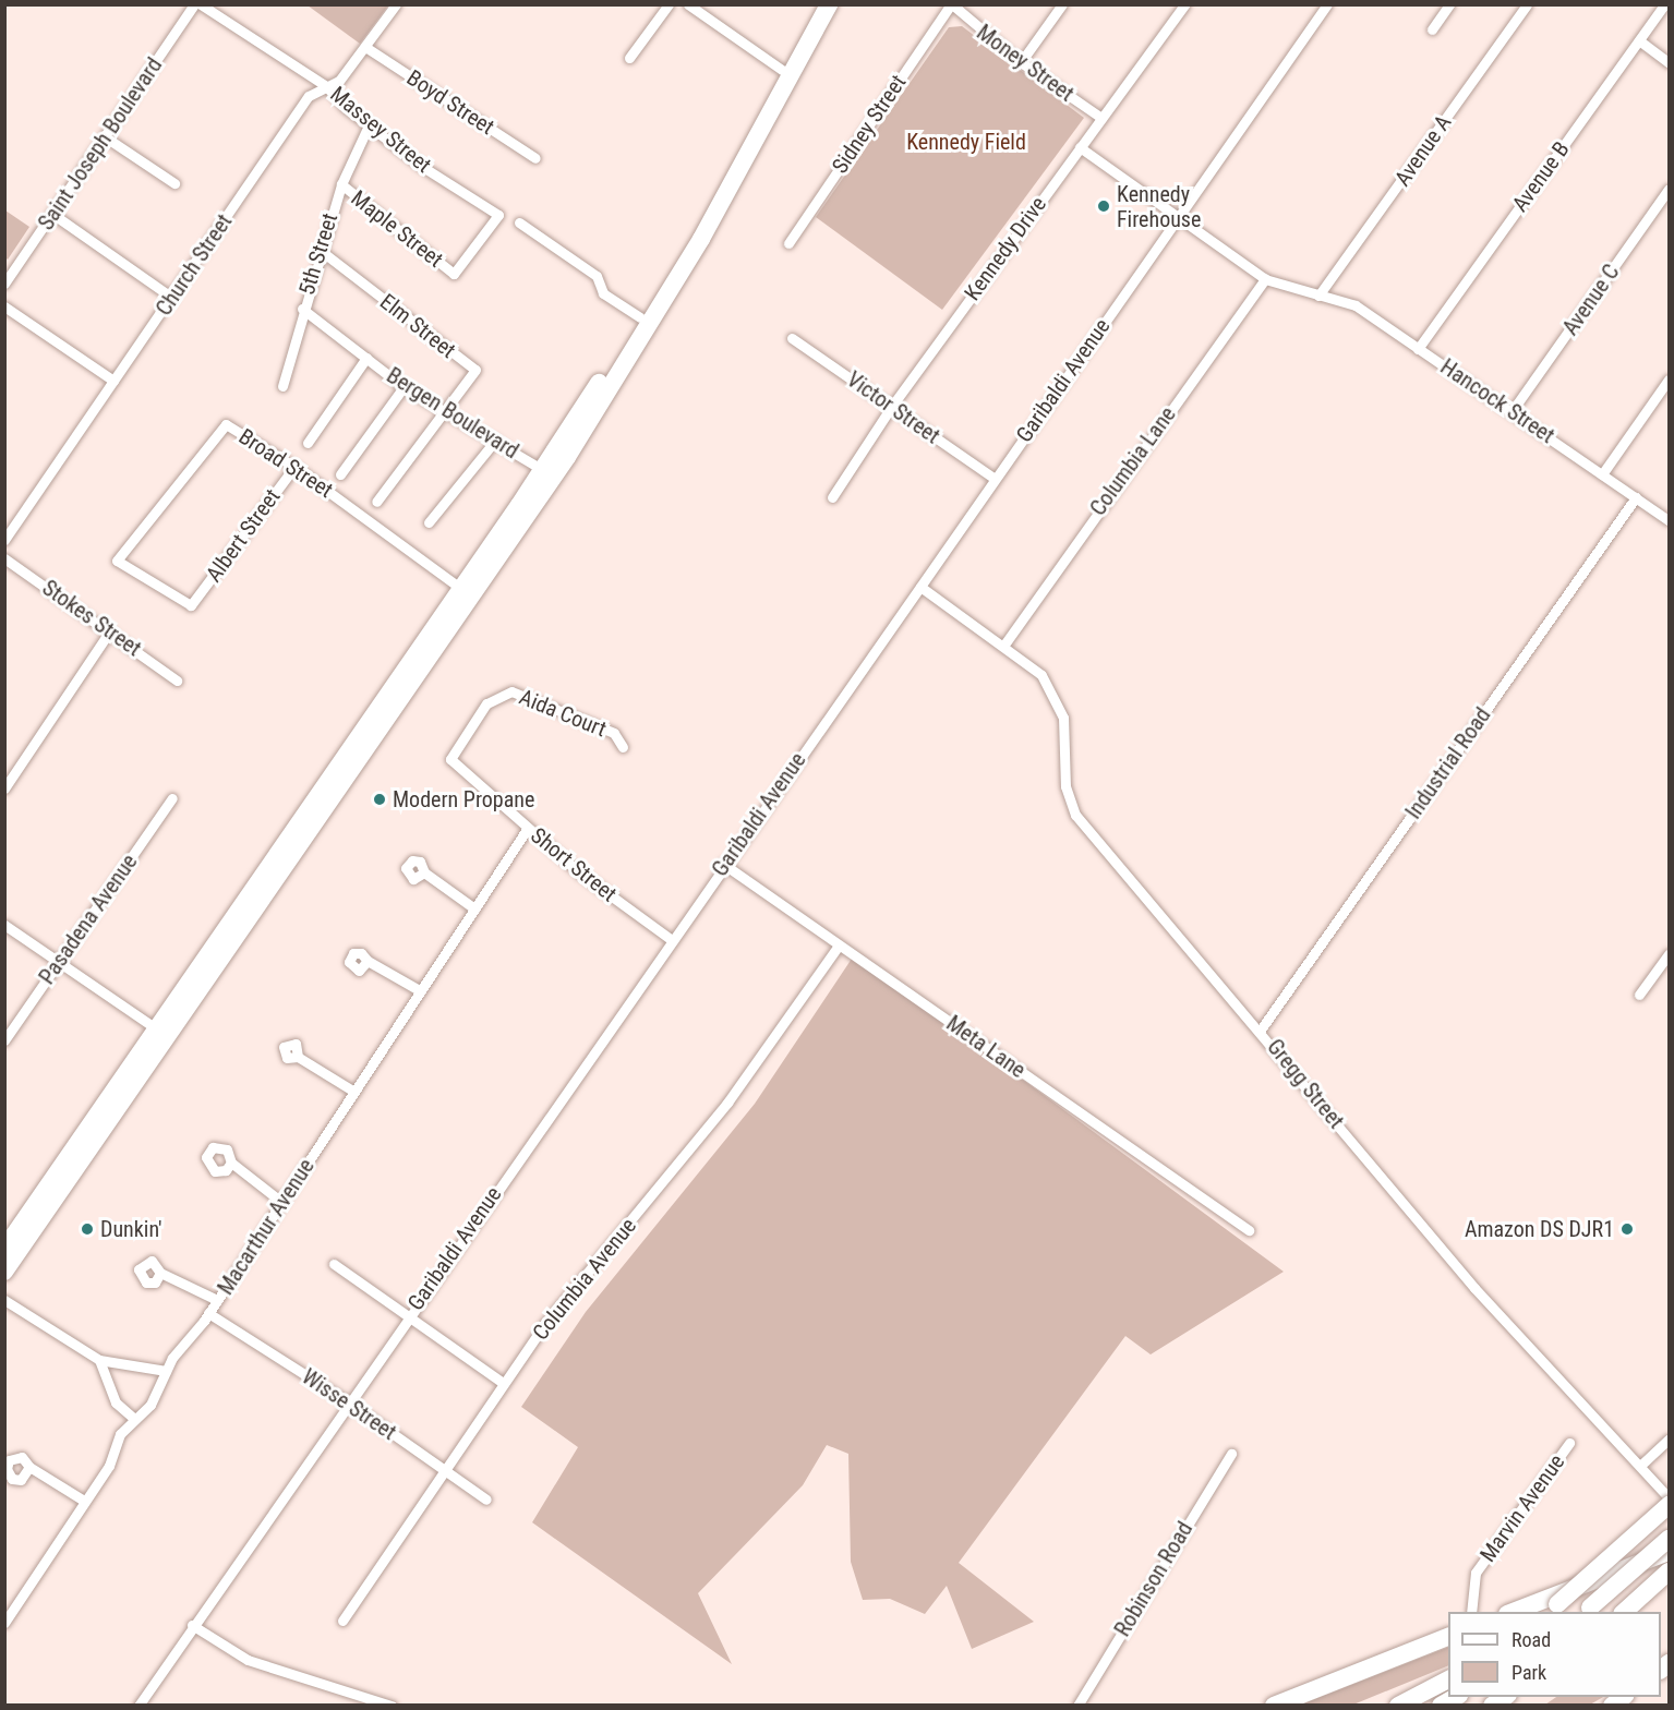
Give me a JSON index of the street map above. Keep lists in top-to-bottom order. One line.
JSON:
{"streets":{"street":["Money Street","Boyd Street","Sidney Street","Massey Street","Saint Joseph Boulevard","Avenue A","Avenue B","Maple Street","Kennedy Drive","5th Street","Church Street","Avenue C","Elm Street","Garibaldi Avenue","Hancock Street","Victor Street","Bergen Boulevard","Columbia Lane","Broad Street","Albert Street","Stokes Street","Aida Court","Industrial Road","Short Street","Pasadena Avenue","Meta Lane","Gregg Street","Macarthur Avenue","Columbia Avenue","Wisse Street","Marvin Avenue","Robinson Road"]},"crossings":[["Money Street","Sidney Street"],["Money Street","Kennedy Drive"],["Boyd Street","Church Street"],["Massey Street","Maple Street"],["Massey Street","5th Street"],["Massey Street","Church Street"],["Avenue A","Hancock Street"],["Avenue B","Hancock Street"],["Maple Street","5th Street"],["Kennedy Drive","Hancock Street"],["Kennedy Drive","Victor Street"],["5th Street","Elm Street"],["5th Street","Bergen Boulevard"],["Avenue C","Hancock Street"],["Elm Street","Bergen Boulevard"],["Garibaldi Avenue","Hancock Street"],["Garibaldi Avenue","Victor Street"],["Garibaldi Avenue","Short Street"],["Garibaldi Avenue","Meta Lane"],["Garibaldi Avenue","Gregg Street"],["Garibaldi Avenue","Wisse Street"],["Hancock Street","Columbia Lane"],["Hancock Street","Industrial Road"],["Columbia Lane","Gregg Street"],["Broad Street","Albert Street"],["Aida Court","Short Street"],["Industrial Road","Gregg Street"],["Short Street","Macarthur Avenue"],["Meta Lane","Columbia Avenue"],["Macarthur Avenue","Wisse Street"],["Columbia Avenue","Wisse Street"]],"parks":["Kennedy Field"],"places":["Kennedy Firehouse","Modern Propane","Dunkin'","Amazon DS DJR1"],"legend":["Road","Park"]}
